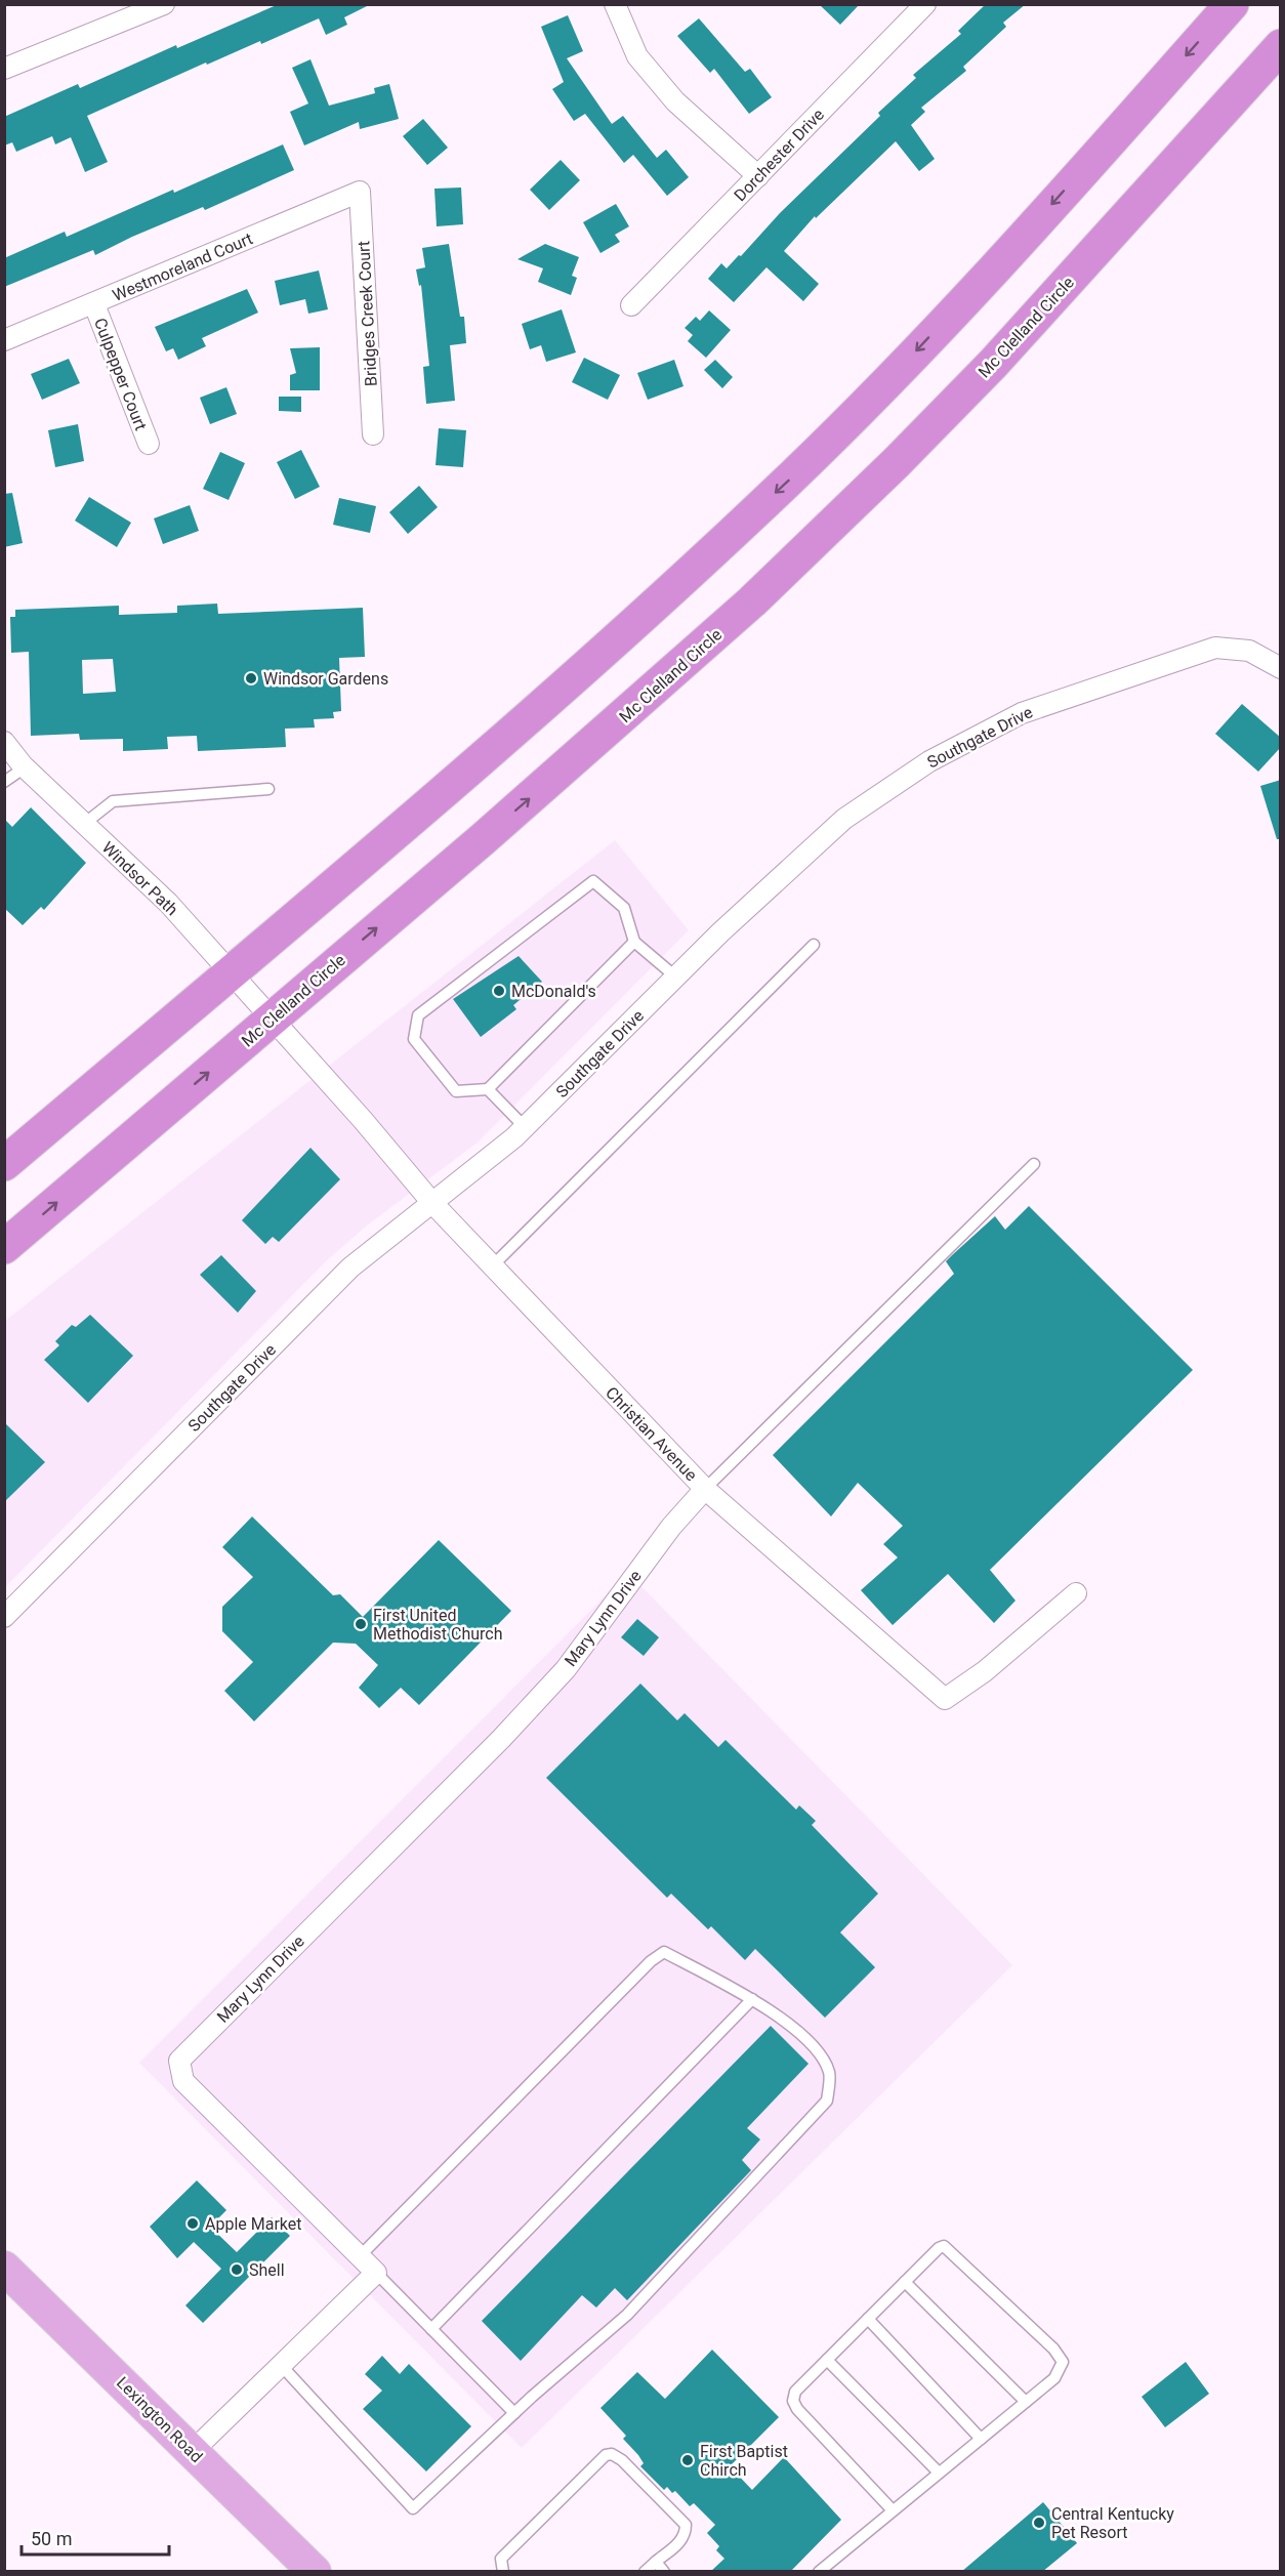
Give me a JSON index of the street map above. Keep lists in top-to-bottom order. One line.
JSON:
{"streets":{"highway":["Mc Clelland Circle"],"main road":["Lexington Road"],"street":["Dorchester Drive","Westmoreland Court","Bridges Creek Court","Culpepper Court","Southgate Drive","Windsor Path","Christian Avenue","Mary Lynn Drive"]},"crossings":[["Westmoreland Court","Bridges Creek Court"],["Westmoreland Court","Culpepper Court"],["Mc Clelland Circle","Windsor Path"],["Mc Clelland Circle","Christian Avenue"],["Southgate Drive","Christian Avenue"],["Windsor Path","Christian Avenue"],["Christian Avenue","Mary Lynn Drive"]],"places":["Windsor Gardens","McDonald's","First United Methodist Church","Apple Market","Shell","First Baptist Chirch","Central Kentucky Pet Resort"],"scale_bar":"50 m"}
